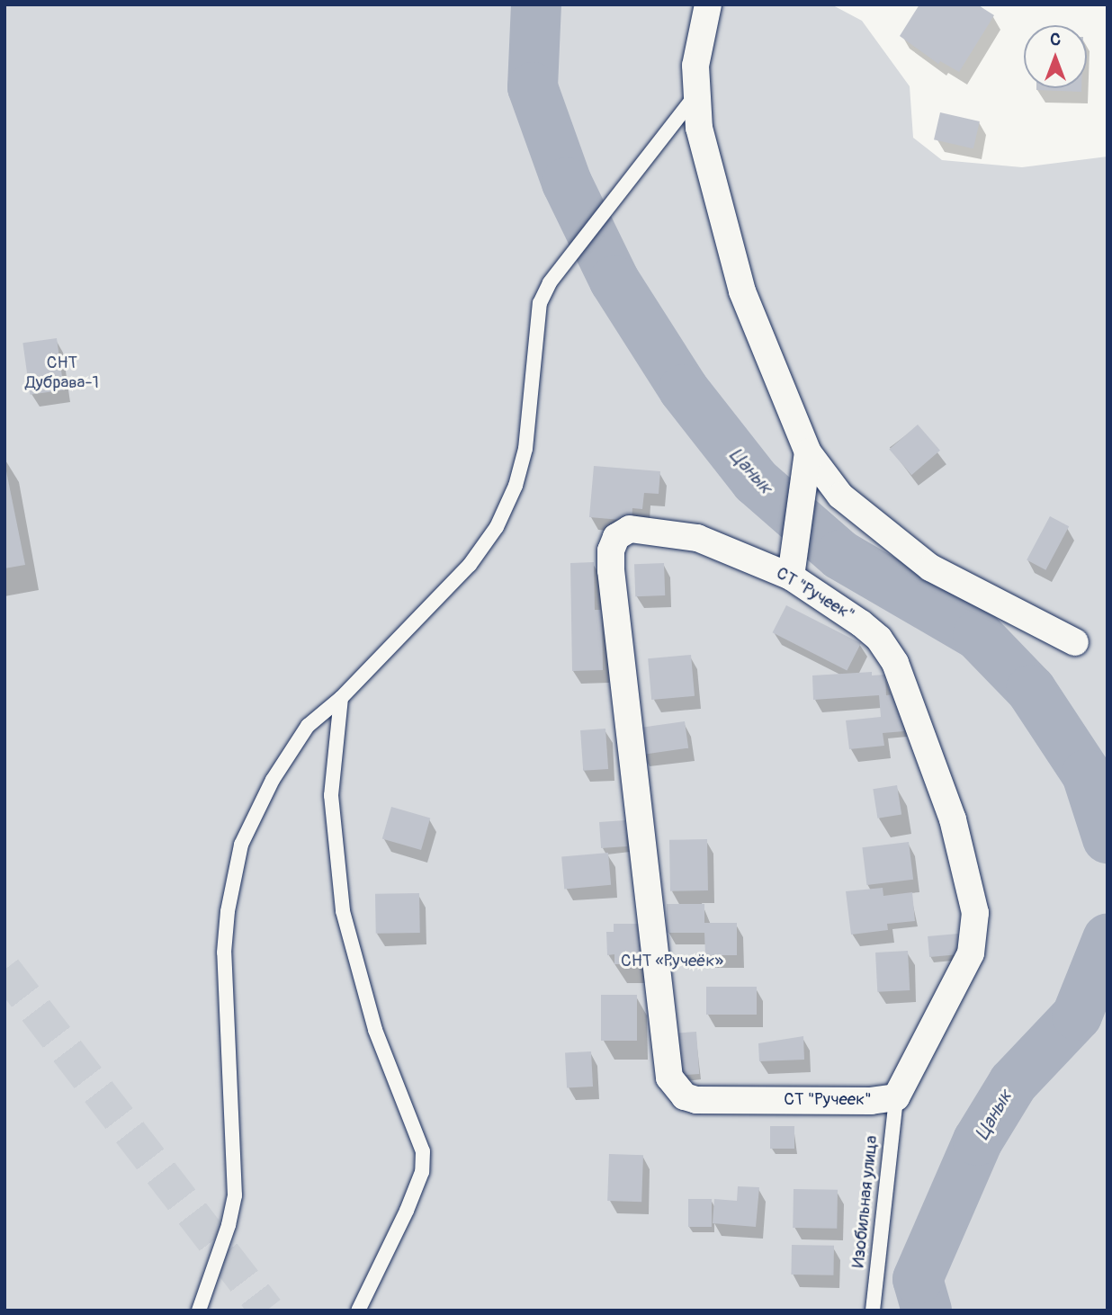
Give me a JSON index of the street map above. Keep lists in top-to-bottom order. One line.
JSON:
{"streets":{"street":["СТ \"Ручеек\""],"lane":["Изобильная улица"]},"crossings":[["СТ \"Ручеек\"","Изобильная улица"]],"water":["Цанык"],"parks":["СНТ Дубрава-1","СНТ «Ручеёк»"],"north":"top"}
